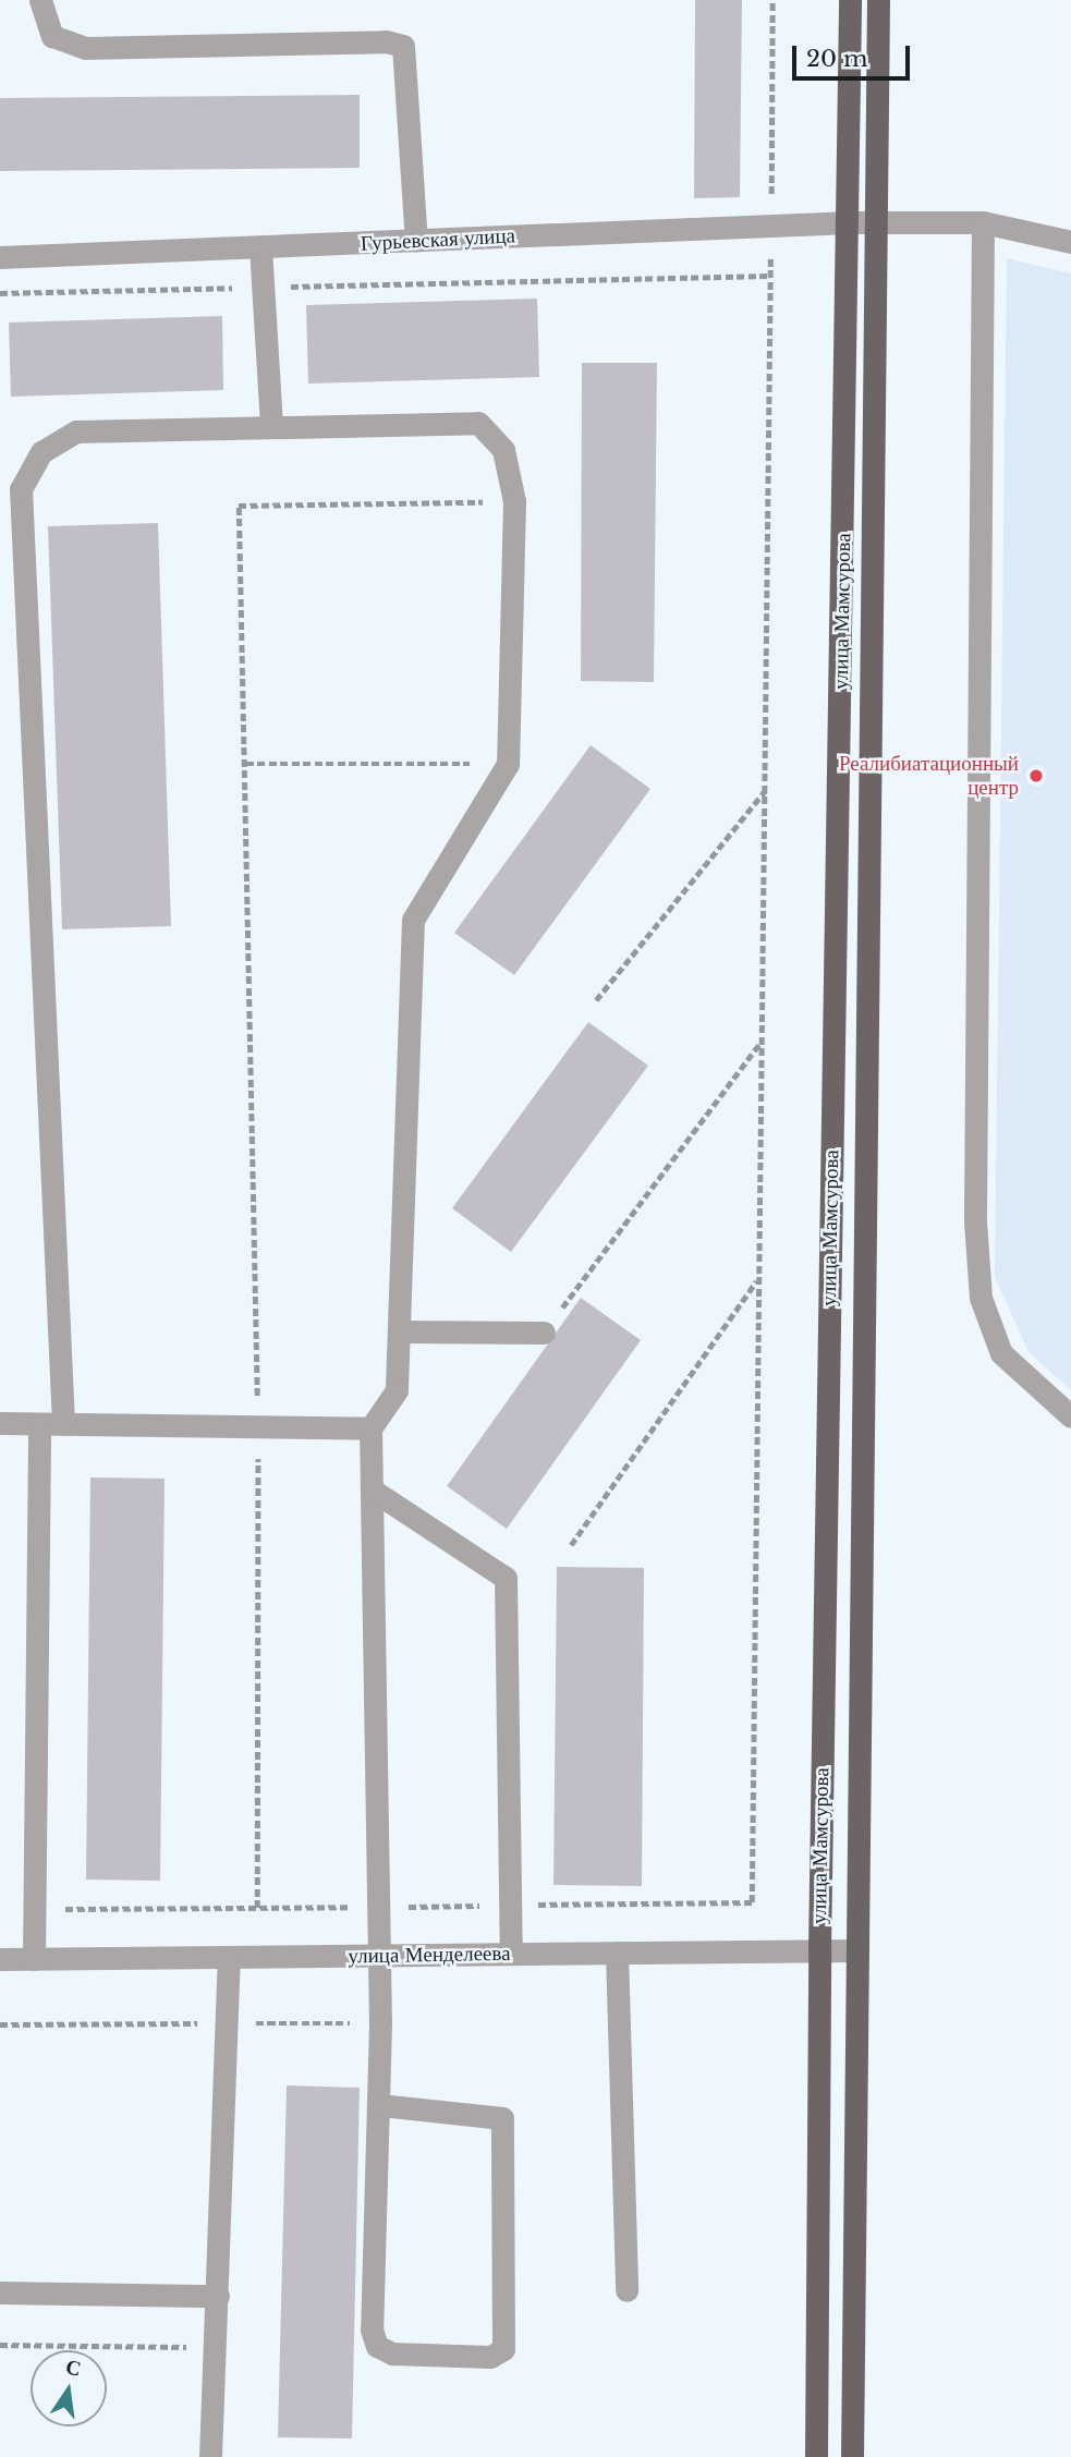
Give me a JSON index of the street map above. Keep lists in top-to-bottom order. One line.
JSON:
{"streets":{"main road":["улица Мамсурова"],"street":["Гурьевская улица","улица Менделеева"]},"crossings":[["Гурьевская улица","улица Мамсурова"],["улица Мамсурова","улица Менделеева"]],"places":["Реалибиатационный центр"],"scale_bar":"20 m","north":"top"}
